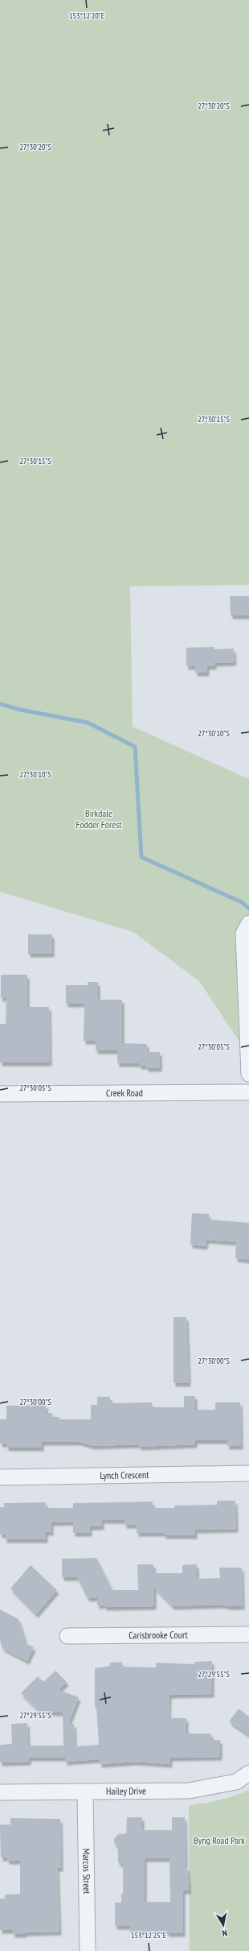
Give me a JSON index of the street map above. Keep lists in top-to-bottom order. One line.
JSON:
{"streets":{"street":["Creek Road","Lynch Crescent","Carisbrooke Court","Hailey Drive","Marcos Street"]},"crossings":[["Hailey Drive","Marcos Street"]],"parks":["Birkdale Fodder Forest","Byng Road Park"],"north":"bottom","coordinates":["153°12'20\"E","27°30'20\"S","27°30'15\"S","27°30'10\"S","27°30'05\"S","27°30'00\"S","27°29'55\"S","153°12'25\"E"]}
